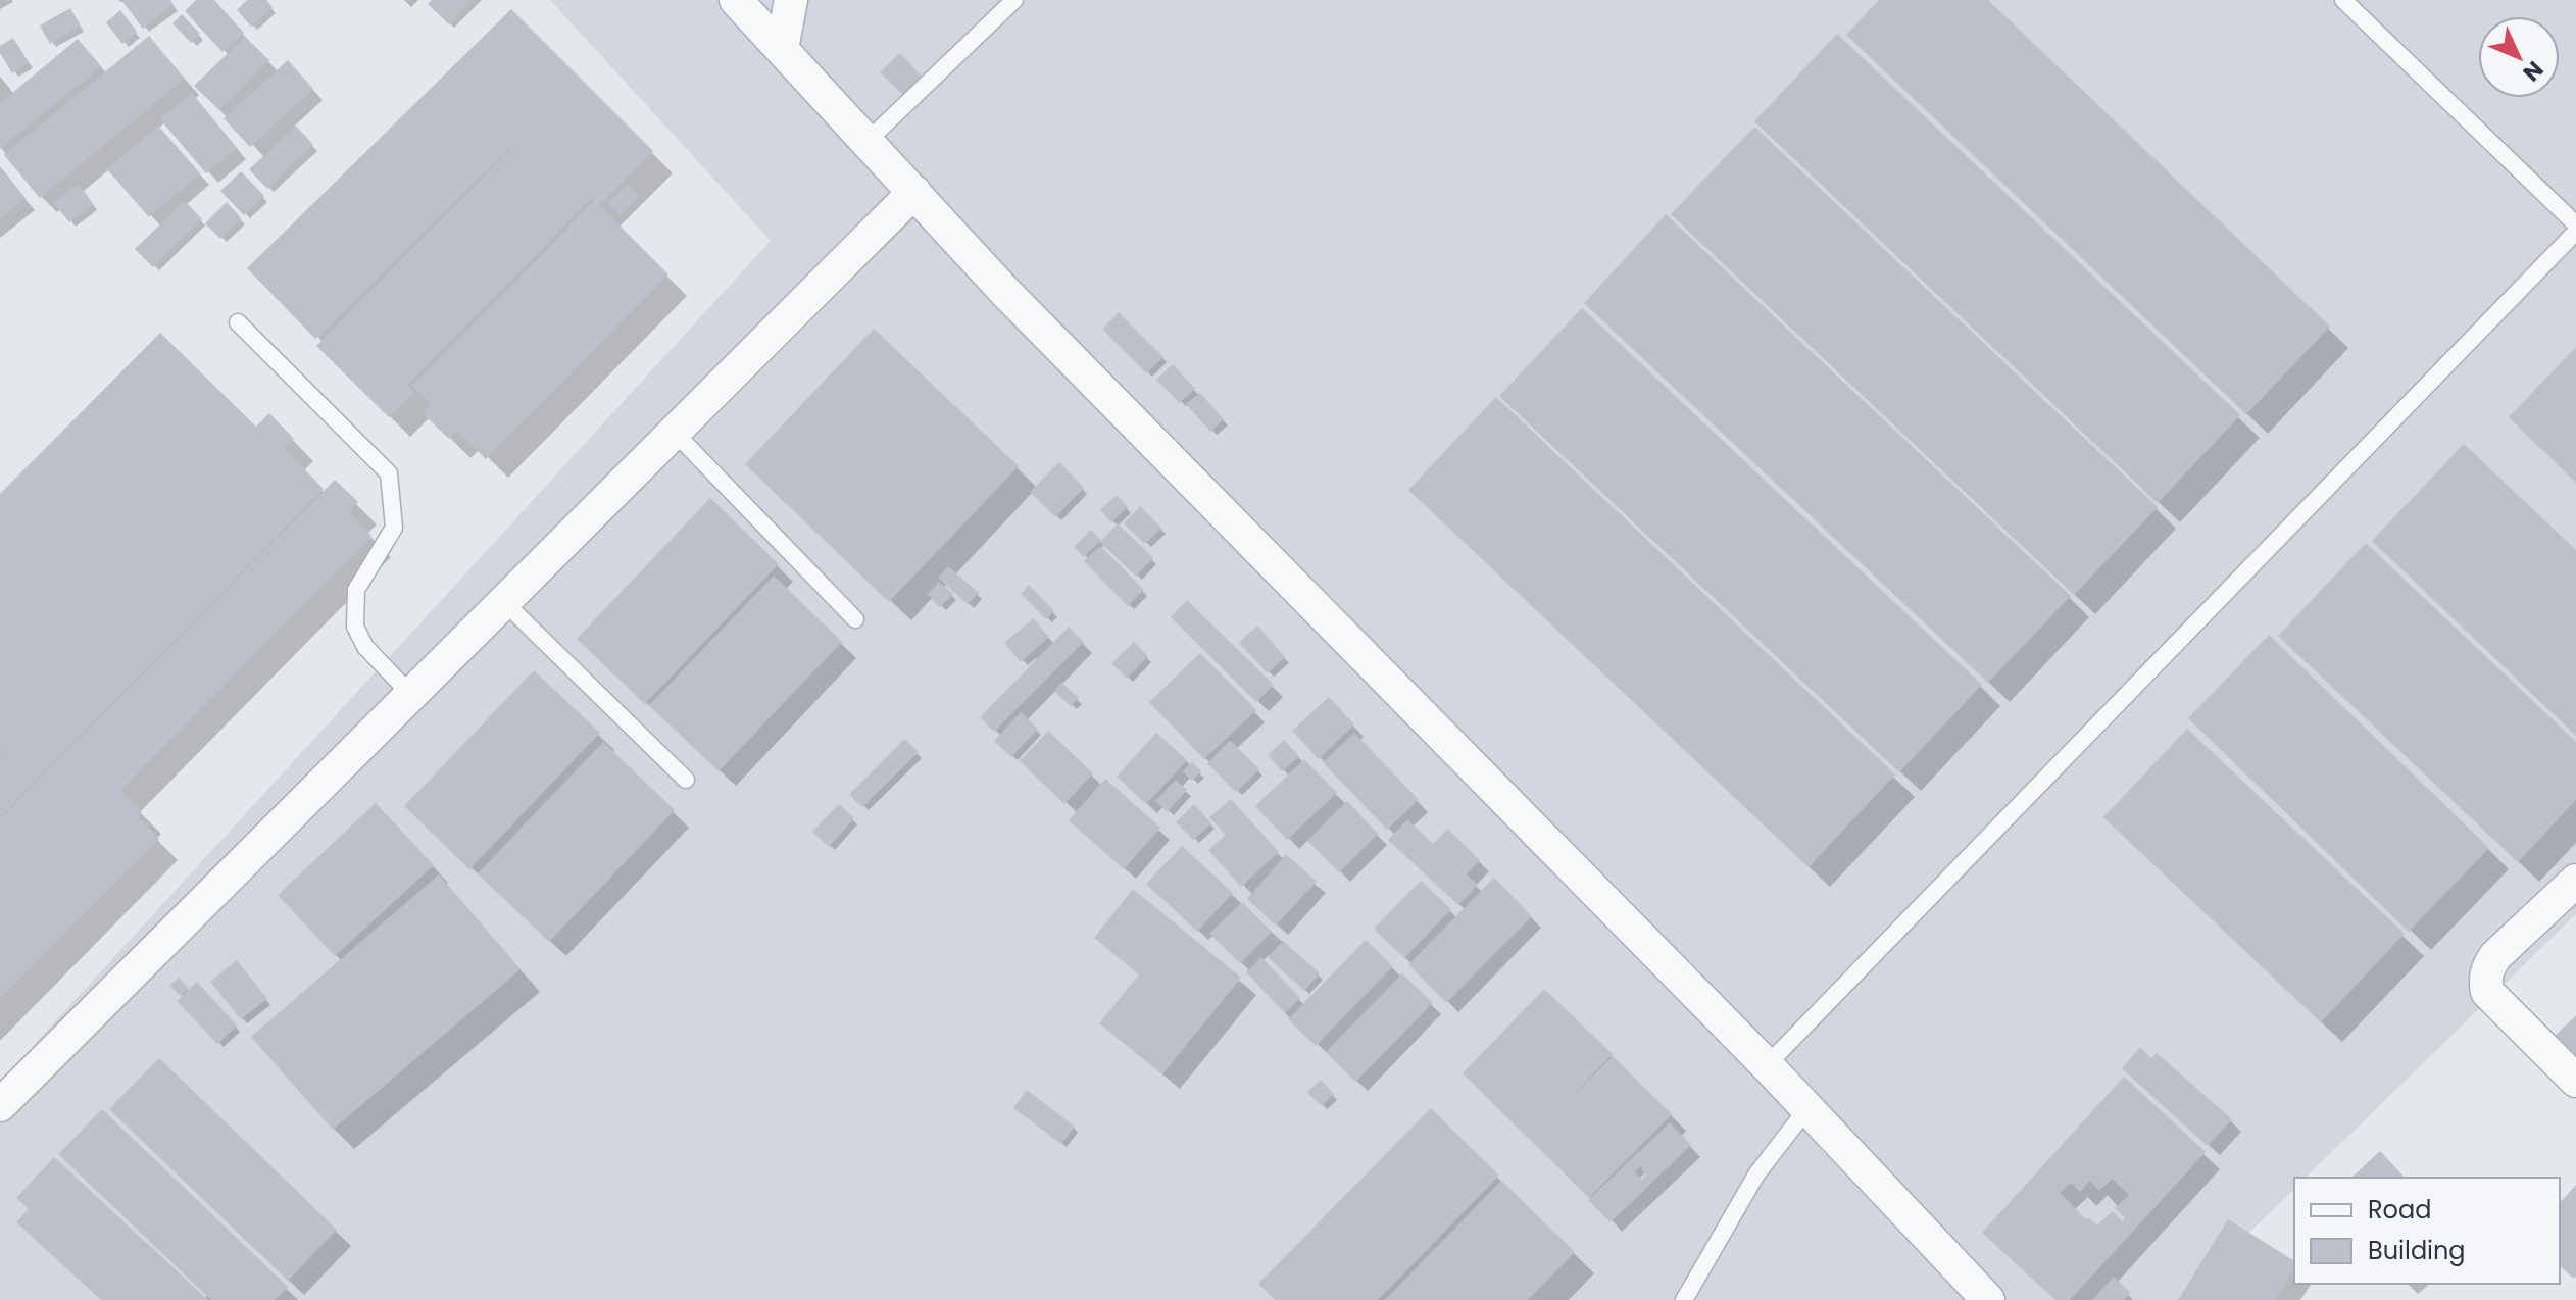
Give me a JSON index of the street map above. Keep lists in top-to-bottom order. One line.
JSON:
{"legend":["Road","Building"],"north":"bottom right"}
